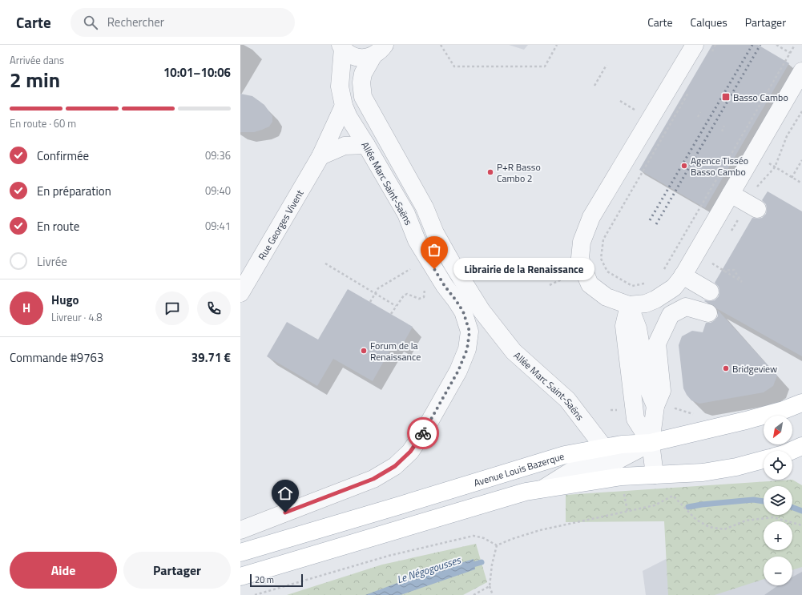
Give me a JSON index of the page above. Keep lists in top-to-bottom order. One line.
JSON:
{"streets":{"main road":["Avenue Louis Bazerque"],"street":["Allée Marc Saint-Saëns","Rue Georges Vivent"]},"crossings":[["Allée Marc Saint-Saëns","Rue Georges Vivent"],["Allée Marc Saint-Saëns","Avenue Louis Bazerque"]],"water":["Le Négogousses"],"places":{"transit":["Basso Cambo"],"other":["Agence Tisséo Basso Cambo","P+R Basso Cambo 2","Librairie de la Renaissance","Forum de la Renaissance","Bridgeview"]},"scale_bar":"20 m","north":"bottom left","page":{"header":"Carte","search":"Rechercher","nav":["Carte","Calques","Partager"],"heading":["2 min","Arrivée dans","10:01–10:06"],"panel":["Hugo","Livreur · 4.8","Commande #9763","39.71 €"],"bar":"En route · 60 m","list":[["Confirmée","09:36"],["En préparation","09:40"],["En route","09:41"],"Livrée"],"bubble":"Librairie de la Renaissance","round":"H","map_buttons":["+","−"],"buttons":["Aide","Partager"],"scale":"20 m"}}
